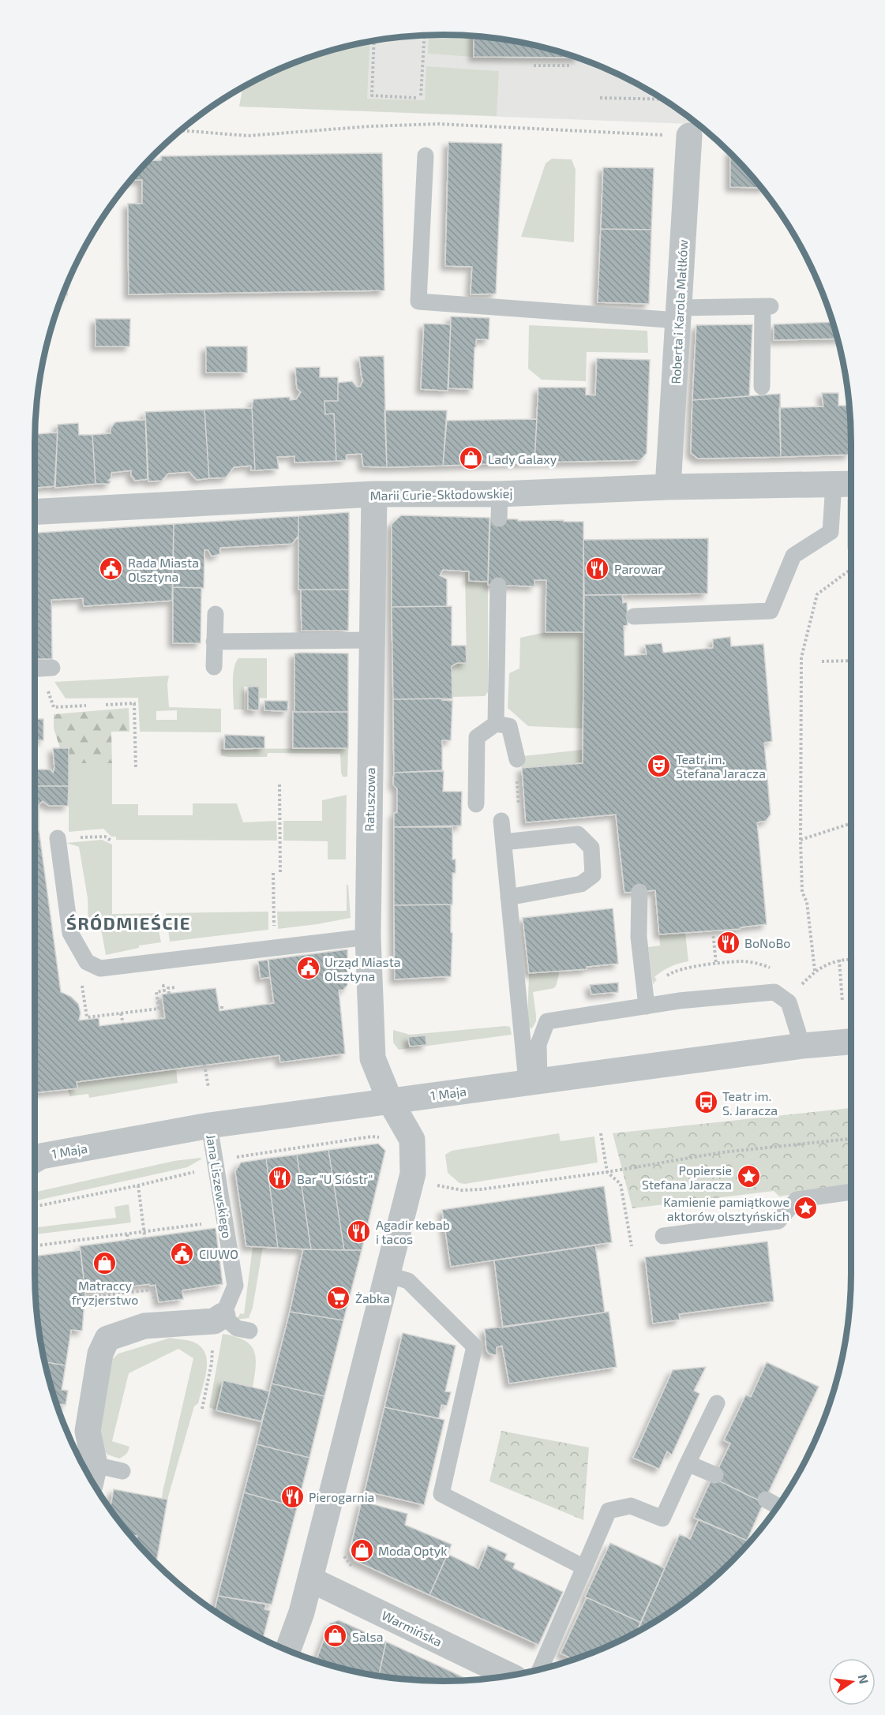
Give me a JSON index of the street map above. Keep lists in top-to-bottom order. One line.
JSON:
{"streets":{"street":["Roberta i Karola Małłków","Marii Curie-Skłodowskiej","Ratuszowa","1 Maja","Warmińska"],"lane":["Jana Liszewskiego"]},"crossings":[["Roberta i Karola Małłków","Marii Curie-Skłodowskiej"],["Marii Curie-Skłodowskiej","Ratuszowa"],["Ratuszowa","1 Maja"],["Ratuszowa","Warmińska"],["1 Maja","Jana Liszewskiego"]],"districts":["ŚRÓDMIEŚCIE"],"places":{"shop":["Lady Galaxy","Matraccy fryzjerstwo","Moda Optyk","Salsa"],"restaurant":["Parowar","BoNoBo","Bar \"U Sióstr\"","Agadir kebab i tacos","Pierogarnia"],"public building":["Rada Miasta Olsztyna","Urząd Miasta Olsztyna","CIUWO"],"theatre":["Teatr im. Stefana Jaracza"],"bus stop":["Teatr im. S. Jaracza"],"place":["Popiersie Stefana Jaracza","Kamienie pamiątkowe aktorów olsztyńskich"],"supermarket":["Żabka"]},"north":"right"}
